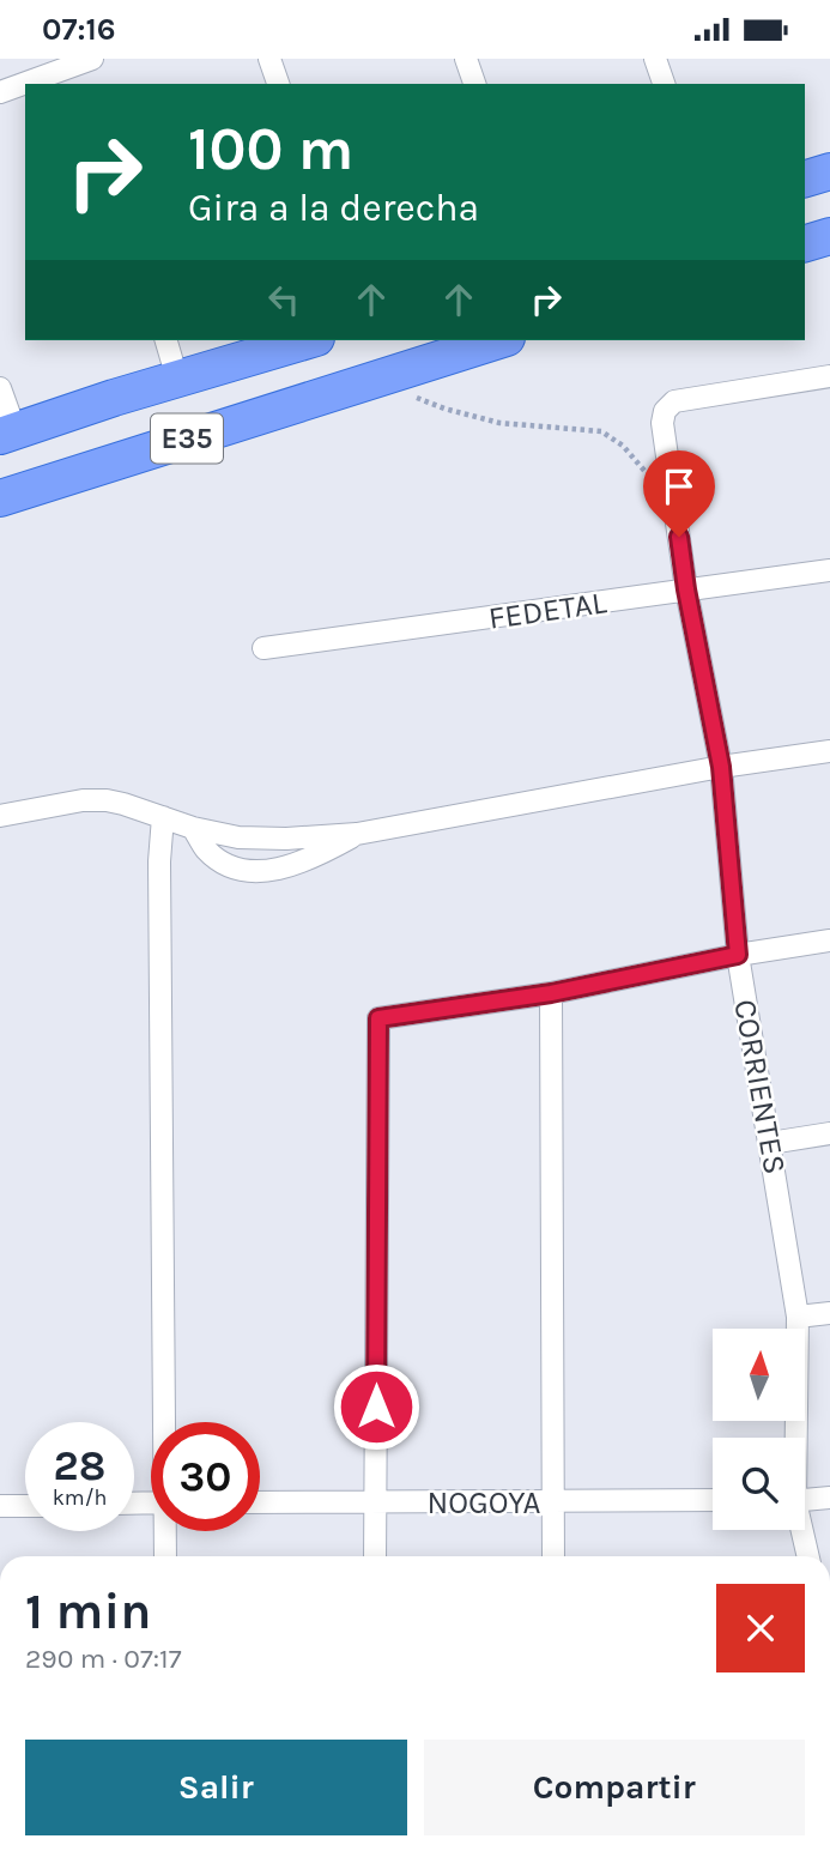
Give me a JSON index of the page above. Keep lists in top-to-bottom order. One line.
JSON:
{"streets":{"highway":["E35"],"street":["FEDETAL","CORRIENTES","NOGOYA"]},"crossings":[["FEDETAL","CORRIENTES"]],"north":"top","page":{"status":"07:16","turn":["100 m","Gira a la derecha"],"speed":"28 km/h","limit":"30","heading":["1 min","290 m · 07:17"],"buttons":["Salir","Compartir"]}}
